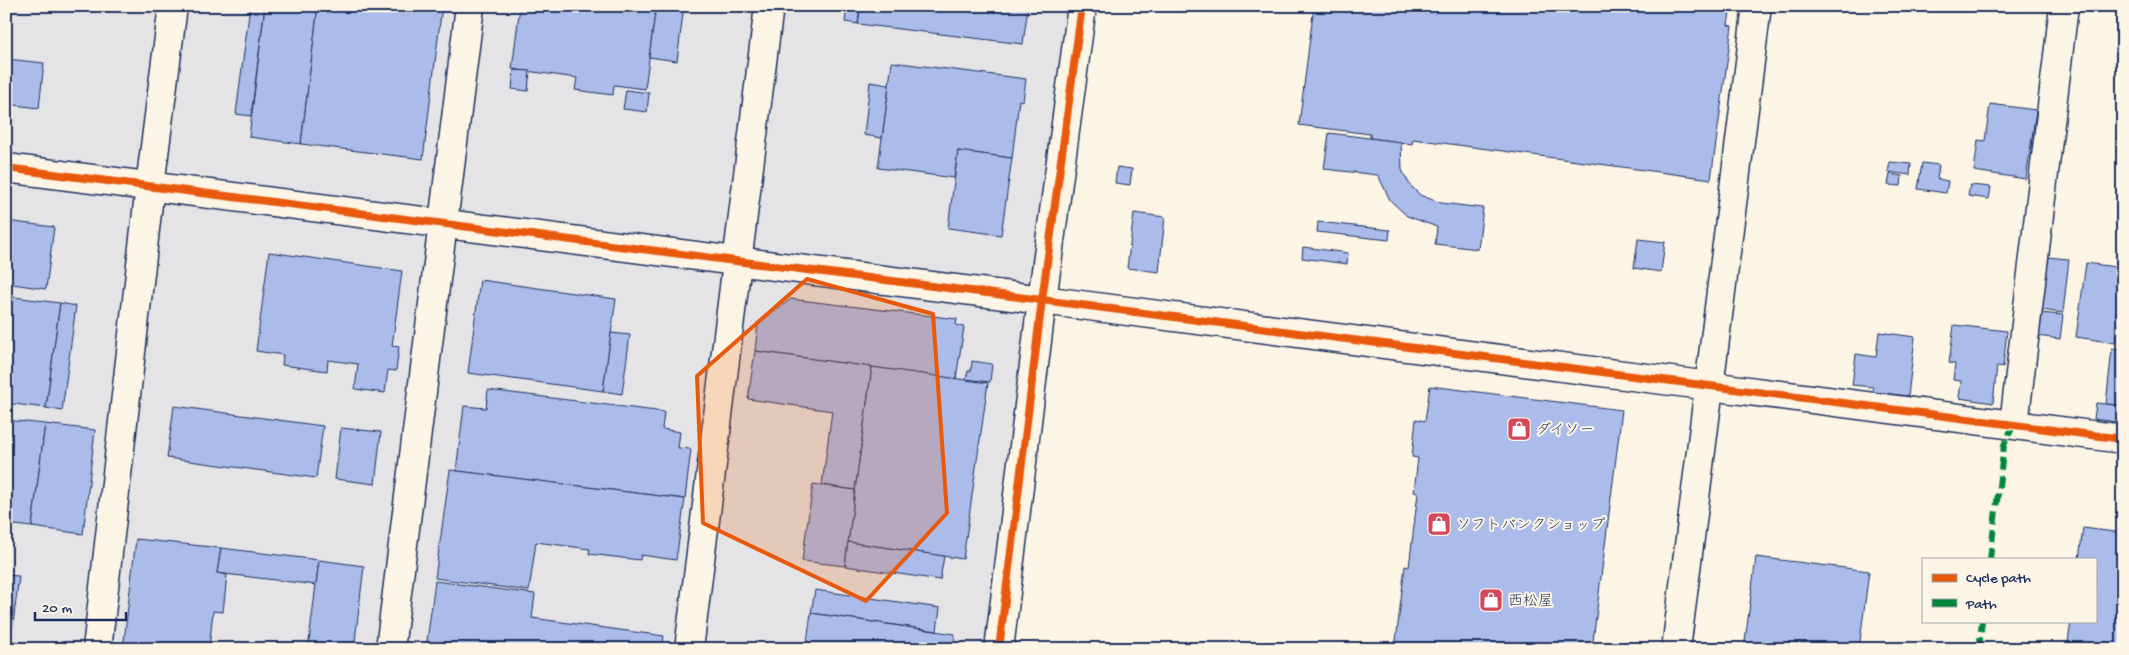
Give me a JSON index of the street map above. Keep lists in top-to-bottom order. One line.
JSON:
{"places":{"shop":["ダイソー","ソフトバンクショップ","西松屋"]},"legend":["Cycle path","Path"],"scale_bar":"20 m"}
